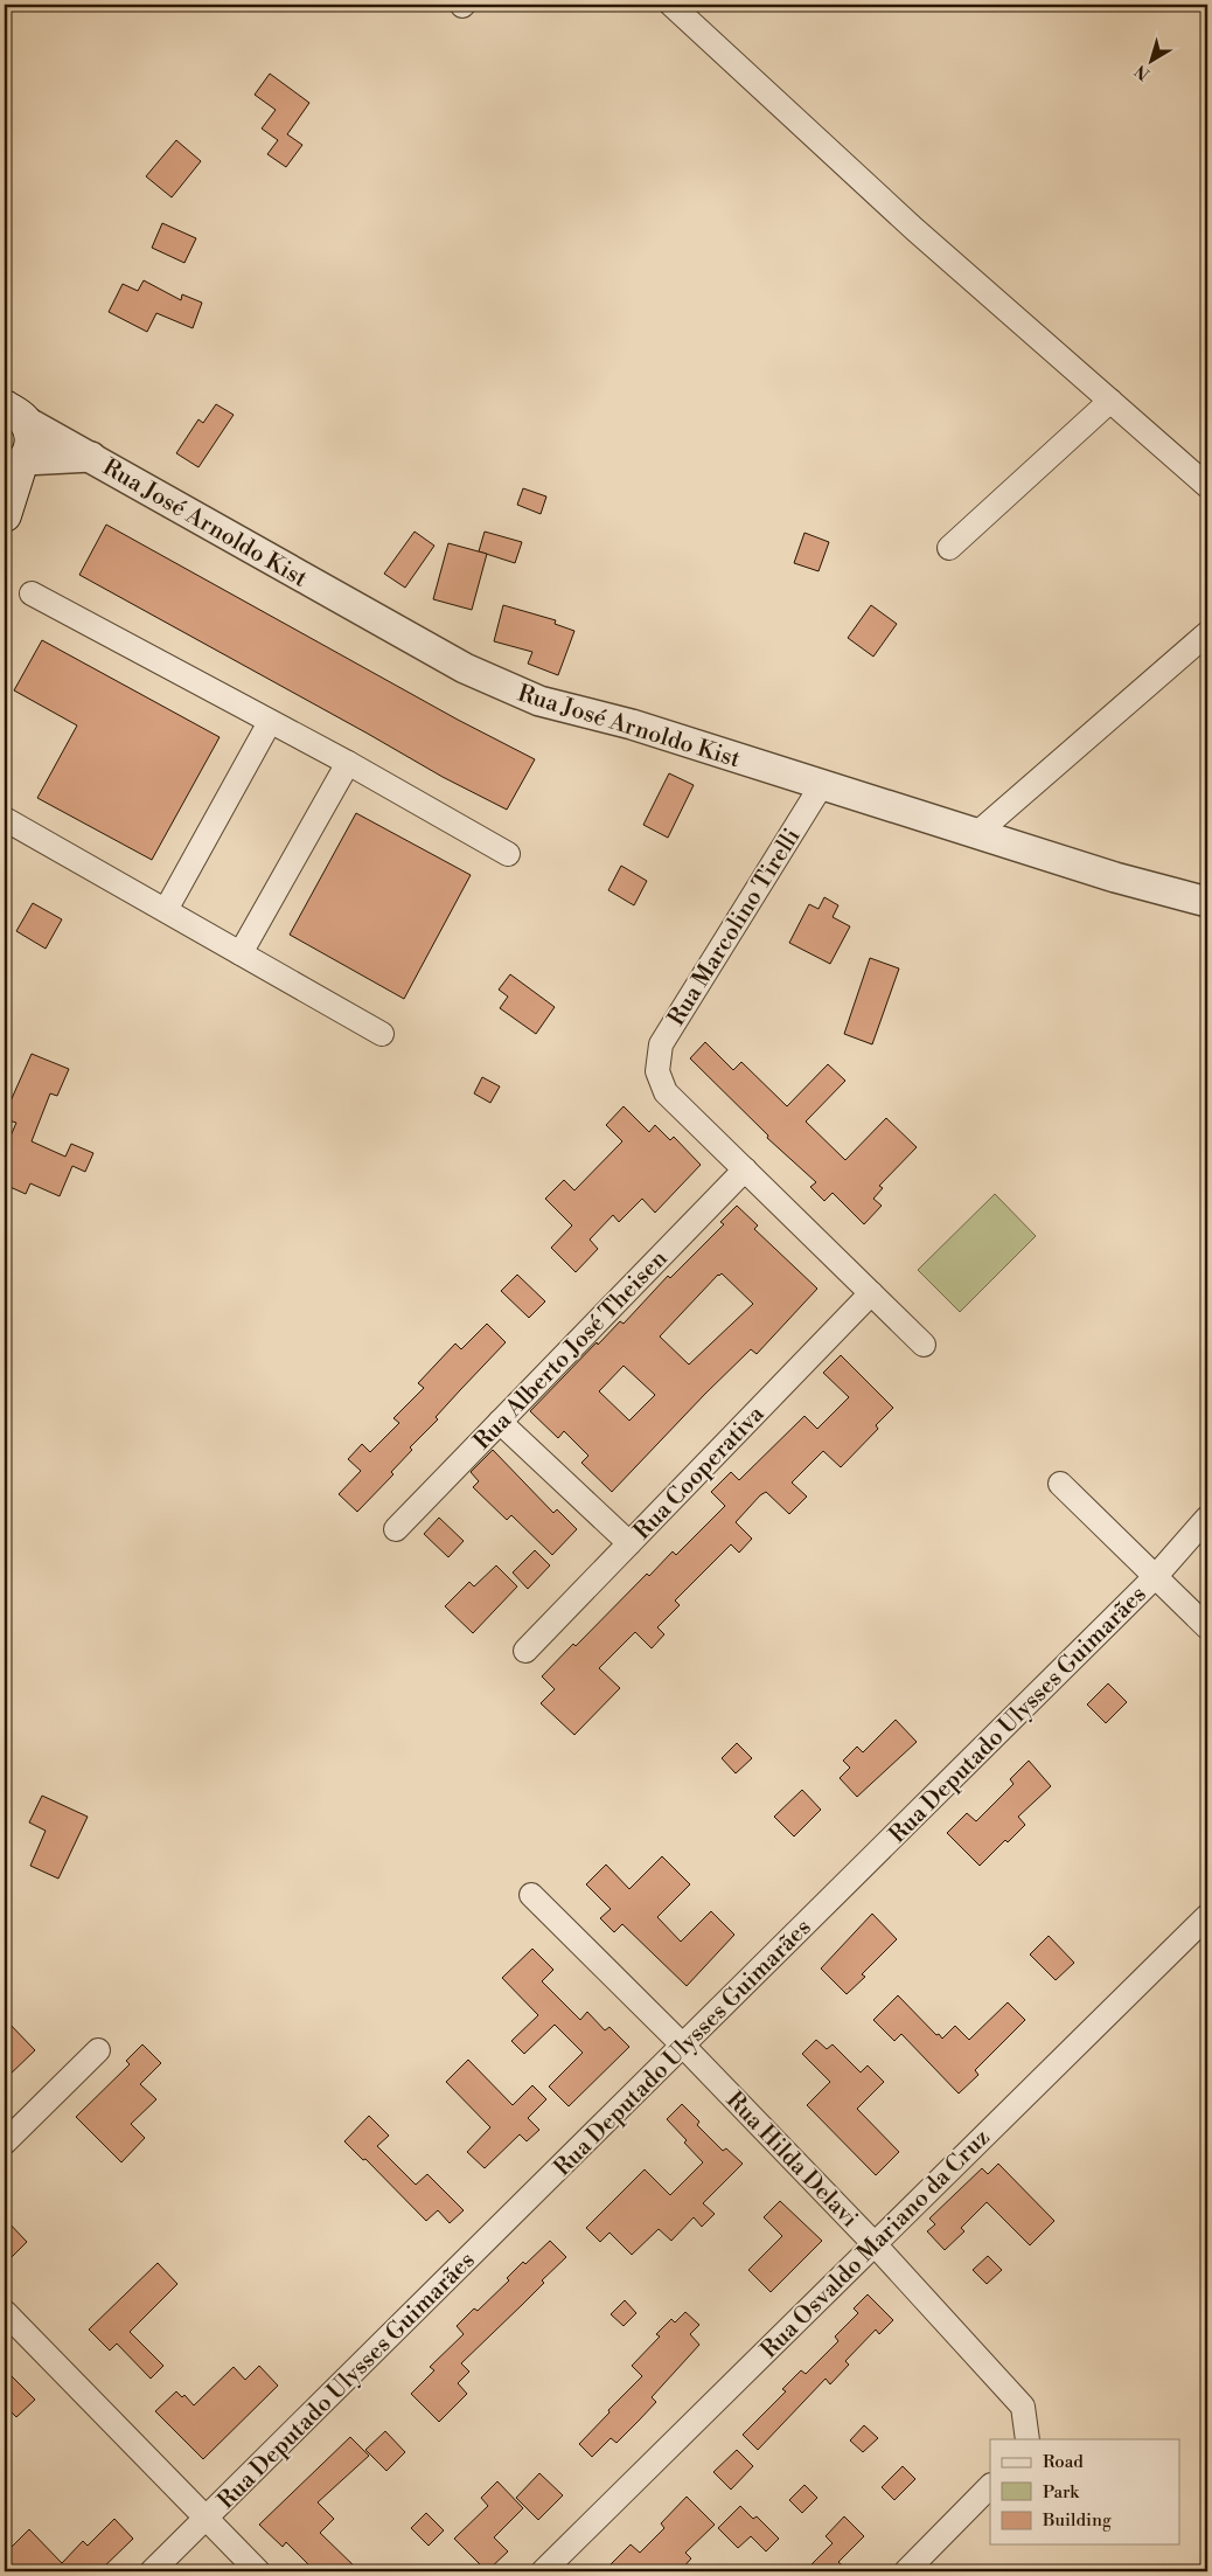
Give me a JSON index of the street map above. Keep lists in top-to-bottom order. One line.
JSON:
{"streets":{"main road":["Rua José Arnoldo Kist"],"street":["Rua Marcolino Tirelli","Rua Alberto José Theisen","Rua Cooperativa","Rua Deputado Ulysses Guimarães","Rua Hilda Delavi","Rua Osvaldo Mariano da Cruz"]},"crossings":[["Rua José Arnoldo Kist","Rua Marcolino Tirelli"],["Rua Marcolino Tirelli","Rua Alberto José Theisen"],["Rua Deputado Ulysses Guimarães","Rua Hilda Delavi"],["Rua Hilda Delavi","Rua Osvaldo Mariano da Cruz"]],"legend":["Road","Park","Building"],"north":"bottom left"}
